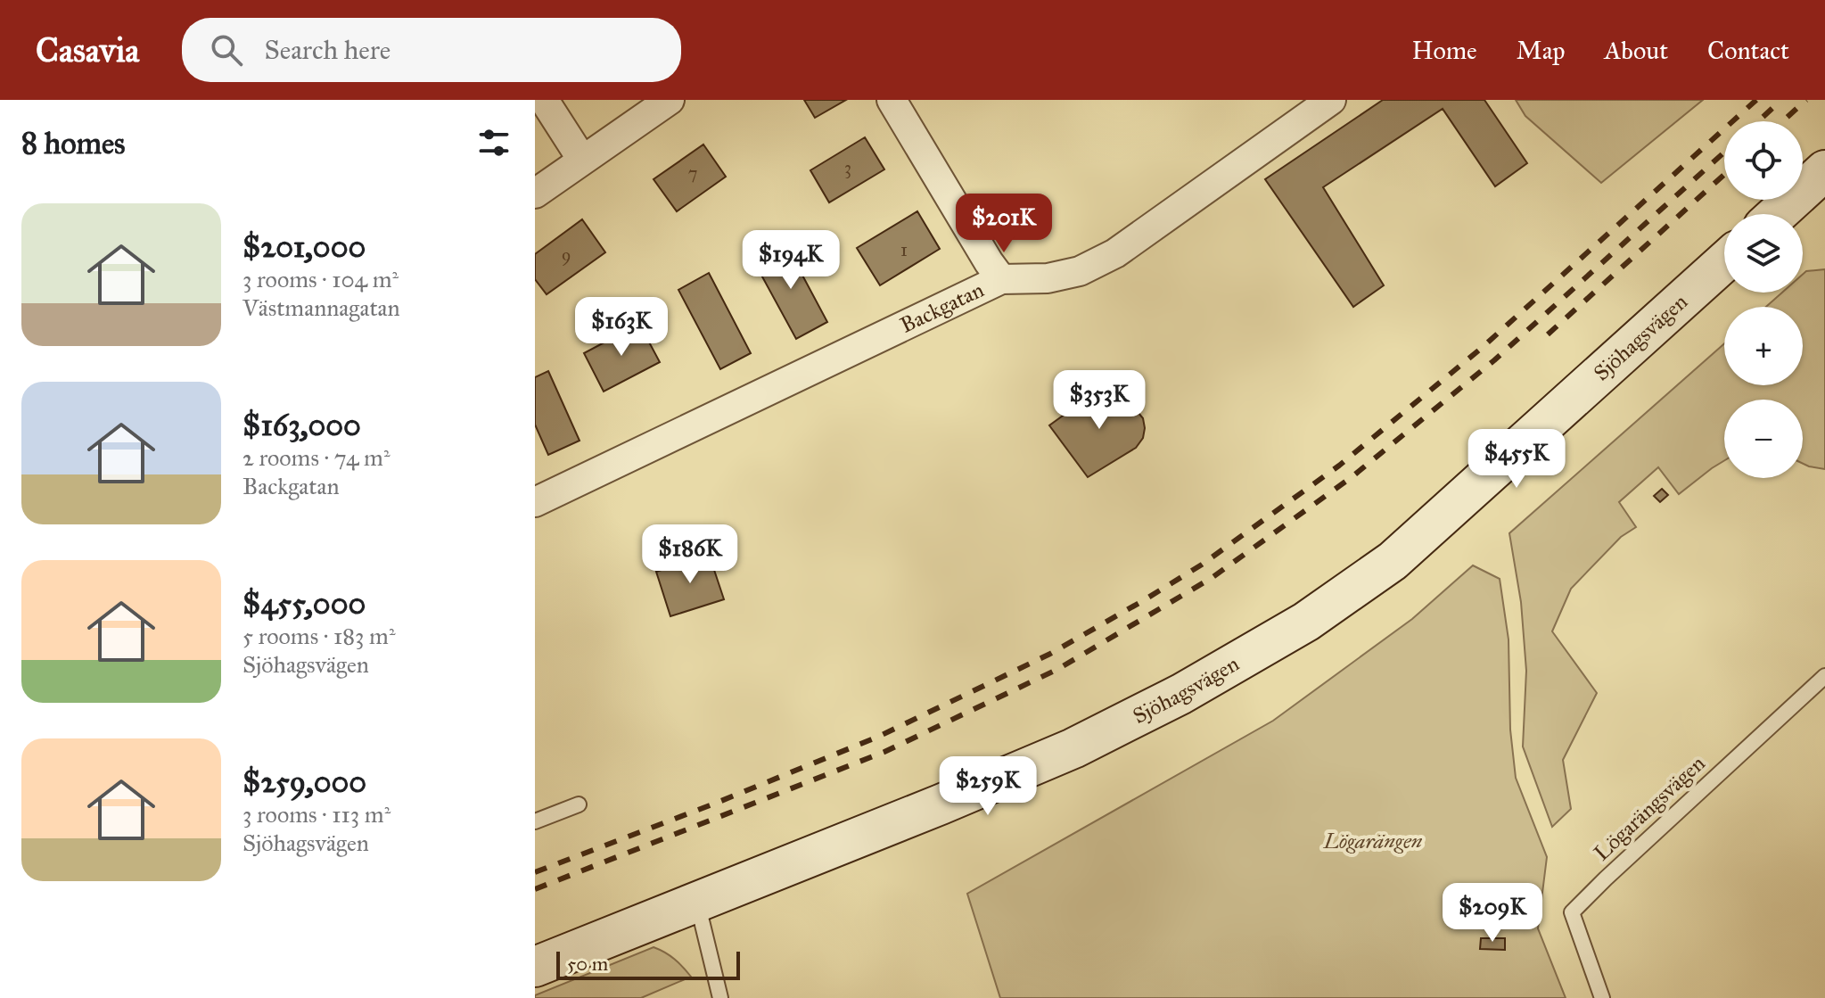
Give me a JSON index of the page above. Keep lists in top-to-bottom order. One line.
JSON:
{"streets":{"main road":["Sjöhagsvägen"],"street":["Backgatan"],"lane":["Lögarängsvägen"]},"parks":["Lögarängen"],"house_numbers":["3","7","1","9"],"scale_bar":"50 m","page":{"header":"Casavia","search":"Search here","nav":["Home","Map","About","Contact"],"heading":"8 homes","map_buttons":["+","−"],"list":[{"name":"$201,000","note":"3 rooms · 104 m² · Västmannagatan"},{"name":"$163,000","note":"2 rooms · 74 m² · Backgatan"},{"name":"$455,000","note":"5 rooms · 183 m² · Sjöhagsvägen"},{"name":"$259,000","note":"3 rooms · 113 m² · Sjöhagsvägen"}],"price":["$201K","$194K","$163K","$353K","$455K","$186K","$259K","$209K"],"scale":"50 m"}}
